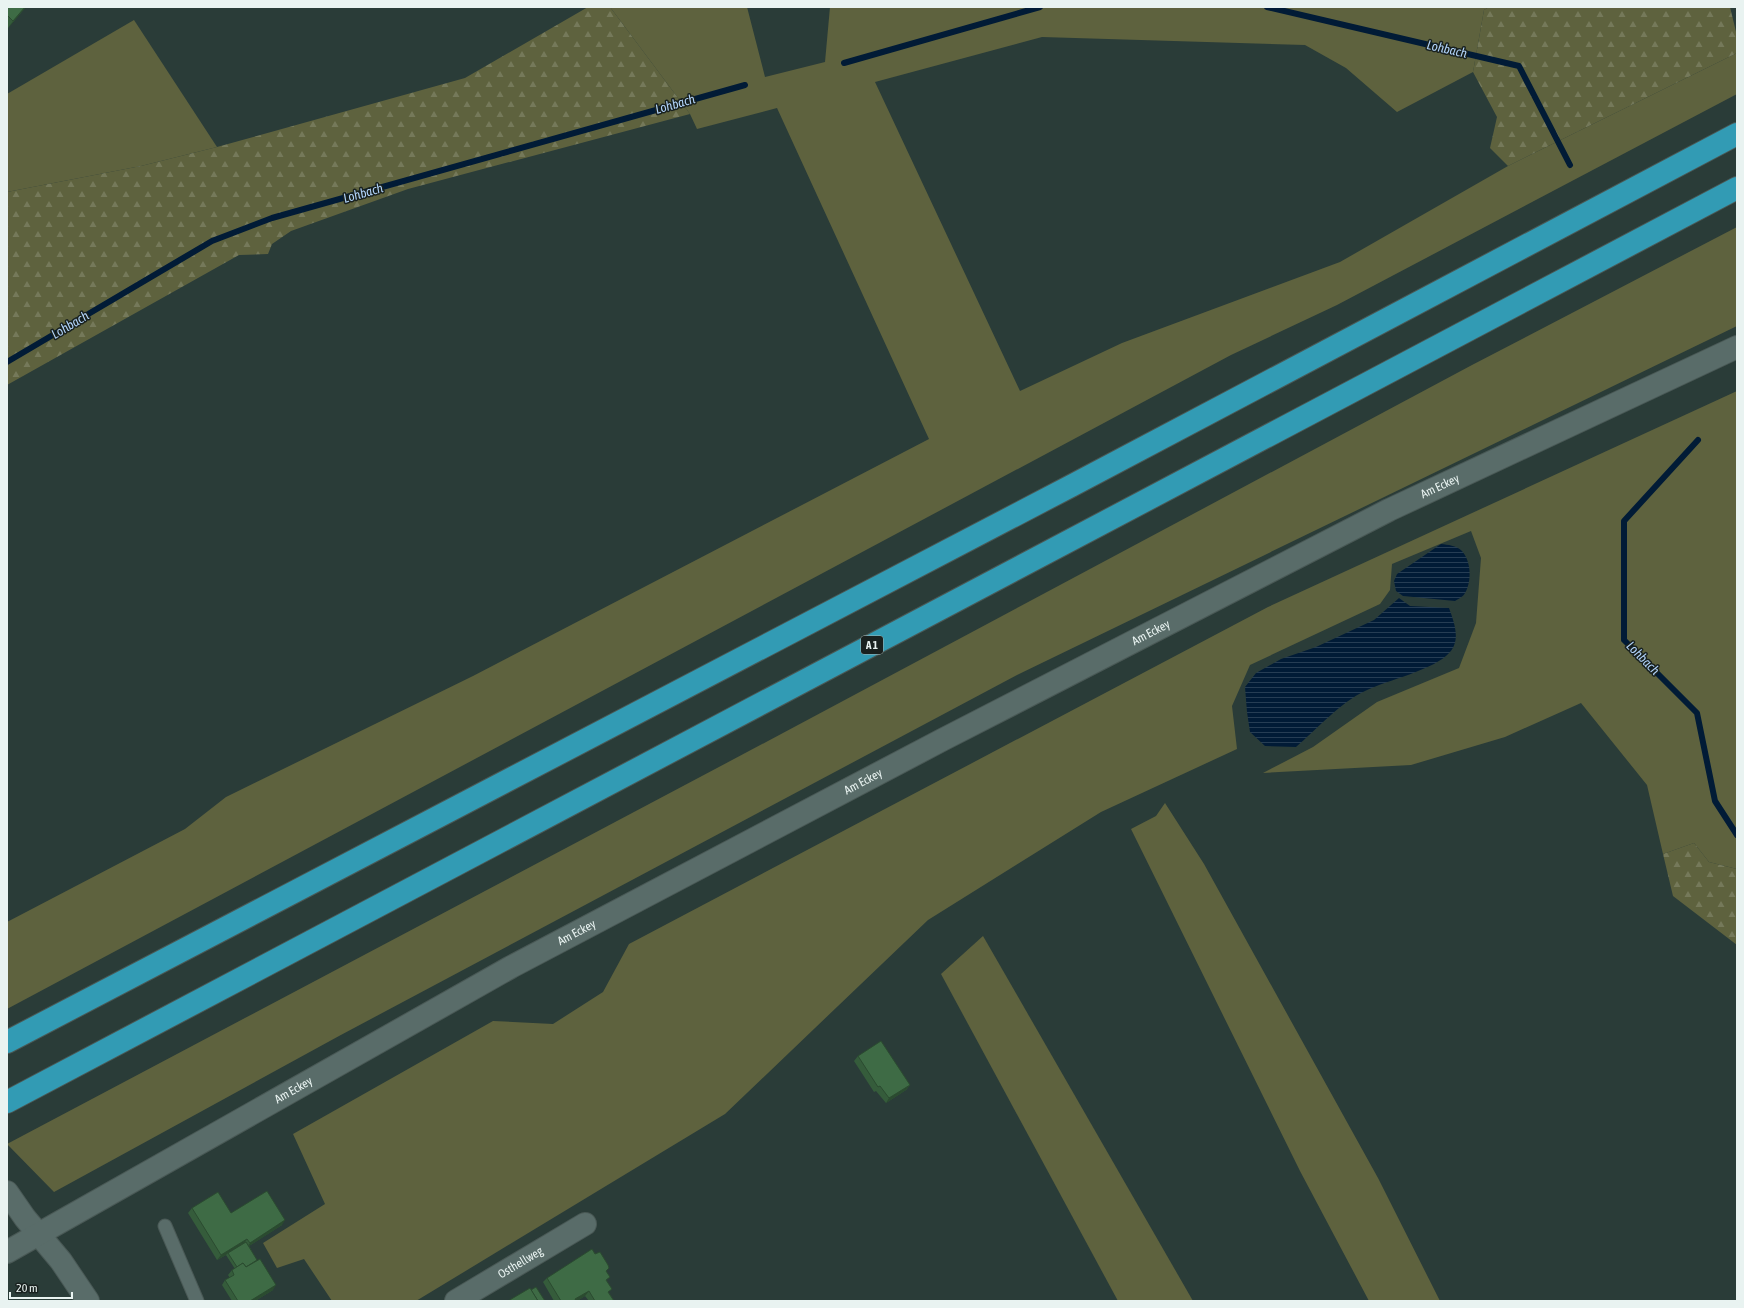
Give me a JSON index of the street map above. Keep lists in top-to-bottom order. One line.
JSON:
{"streets":{"highway":["A 1"],"street":["Am Eckey","Osthellweg"]},"water":["Lohbach"],"scale_bar":"20 m"}
